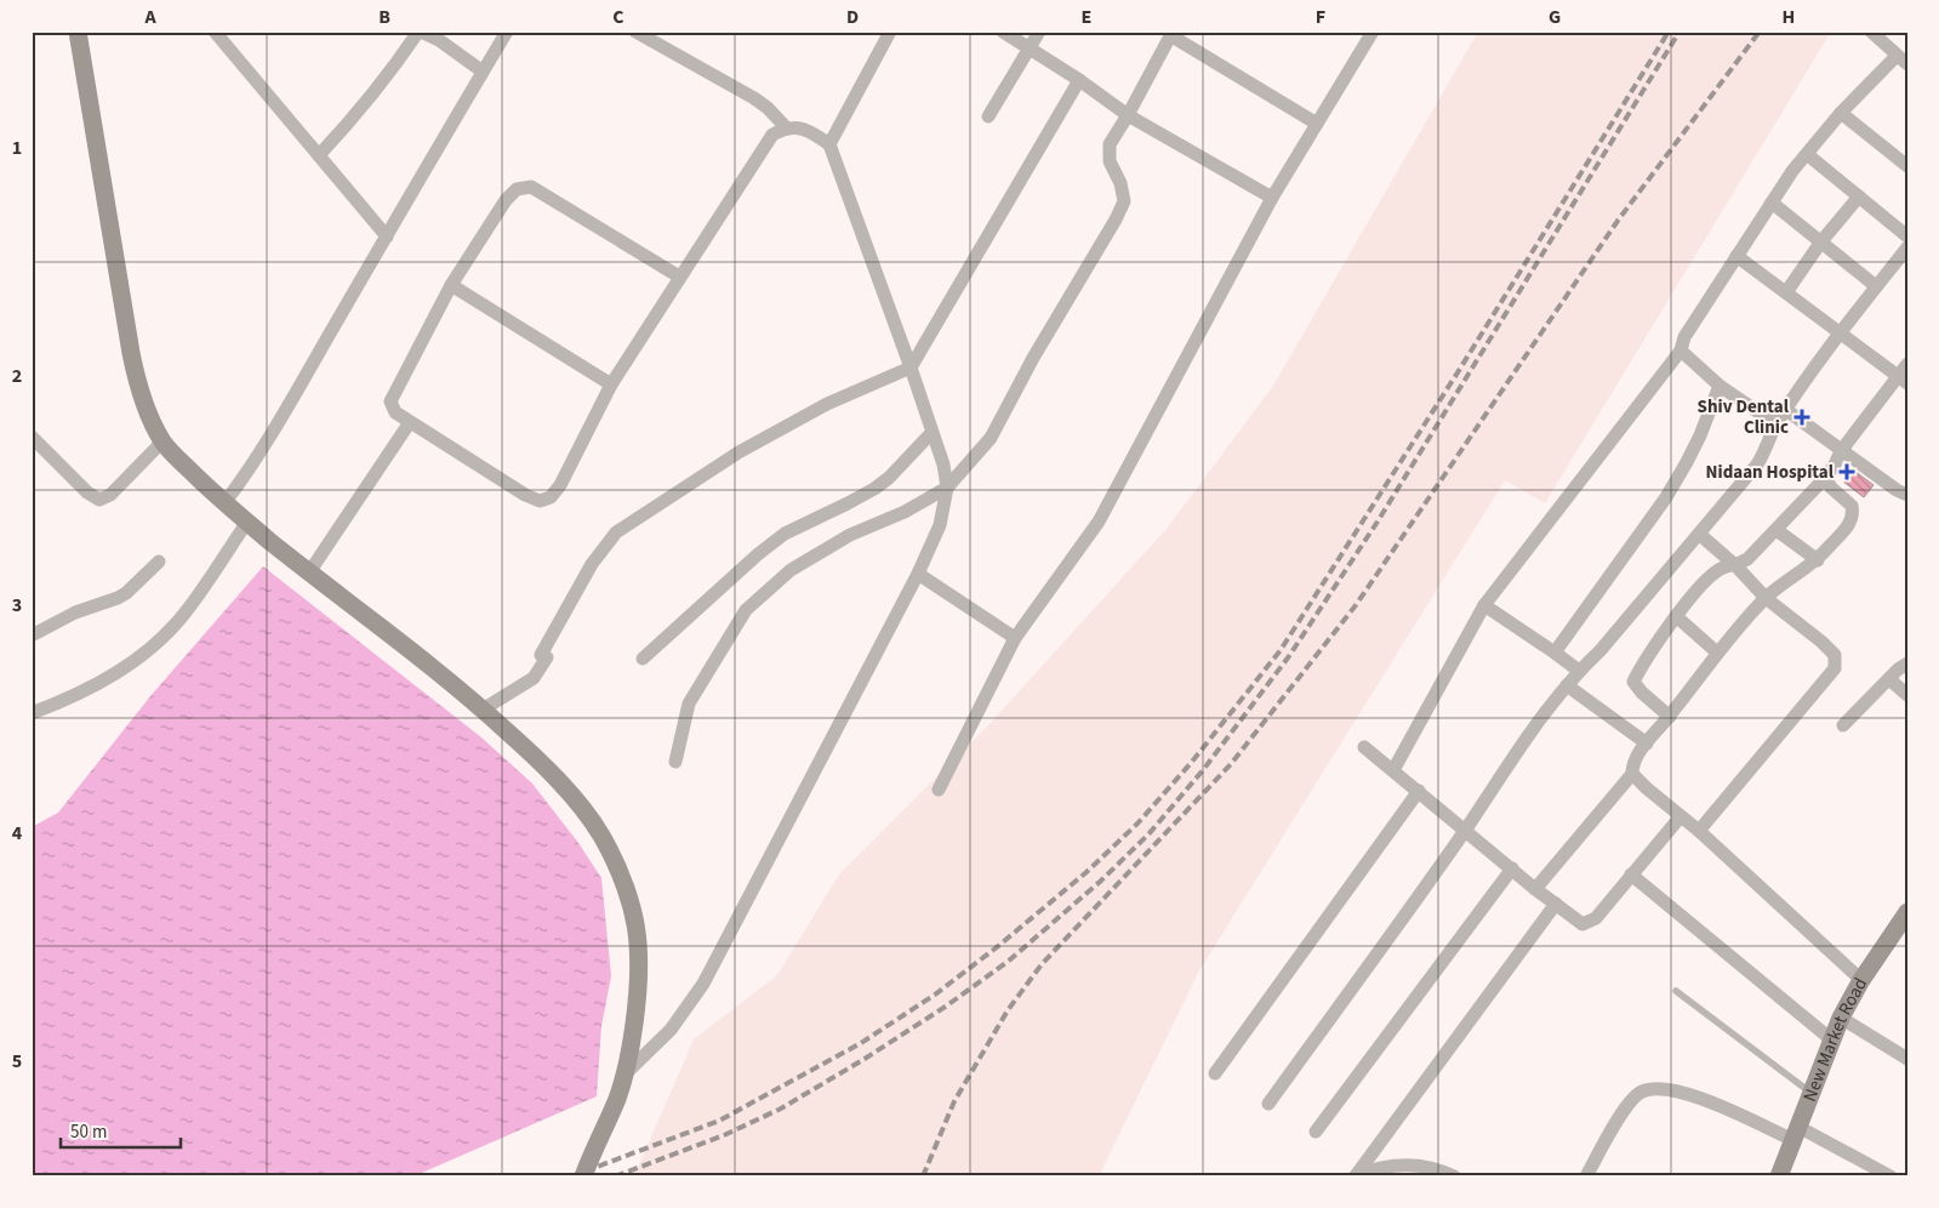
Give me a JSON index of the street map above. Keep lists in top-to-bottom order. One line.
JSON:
{"streets":{"main road":["New Market Road"]},"places":{"health":["Shiv Dental Clinic","Nidaan Hospital"]},"scale_bar":"50 m","grid":{"columns":["A","B","C","D","E","F","G","H"],"rows":["1","2","3","4","5"]}}
